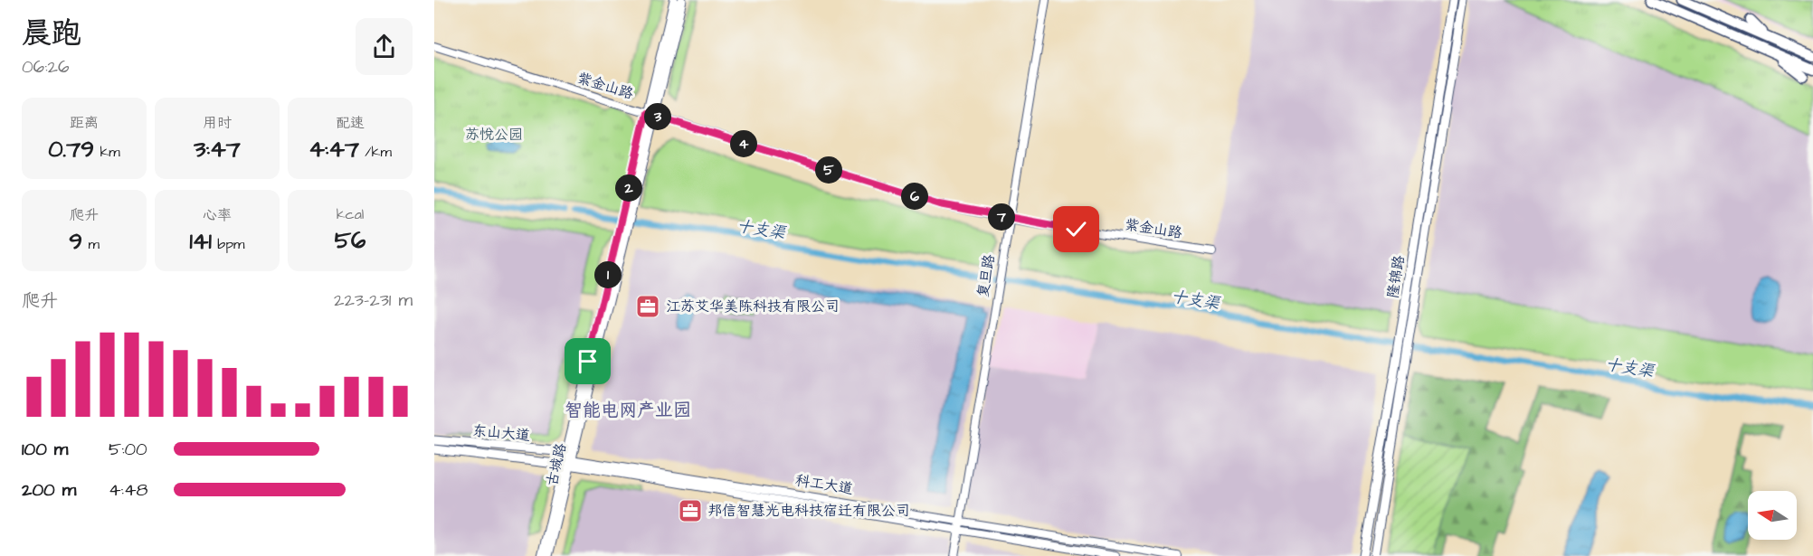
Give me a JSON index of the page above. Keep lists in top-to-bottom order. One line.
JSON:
{"streets":{"main road":["隆锦路","东山大道","古城路"],"street":["紫金山路","复旦路","科工大道"]},"crossings":[["紫金山路","复旦路"],["紫金山路","古城路"],["复旦路","科工大道"],["东山大道","古城路"],["东山大道","科工大道"],["古城路","科工大道"]],"districts":["智能电网产业园"],"water":["十支渠"],"parks":["苏悦公园"],"places":{"office":["江苏艾华美陈科技有限公司","邦信智慧光电科技宿迁有限公司"]},"north":"left","page":{"heading":["晨跑","06:26"],"stats":[["距离","0.79 km"],["用时","3:47"],["配速","4:47 /km"],["爬升","9 m"],["心率","141 bpm"],["kcal","56"]],"pins":["3","4","5","2","6","7","1"],"chart":["爬升","223–231 m"],"list":[{"name":"100 m","note":"5:00"},{"name":"200 m","note":"4:48"}]}}
